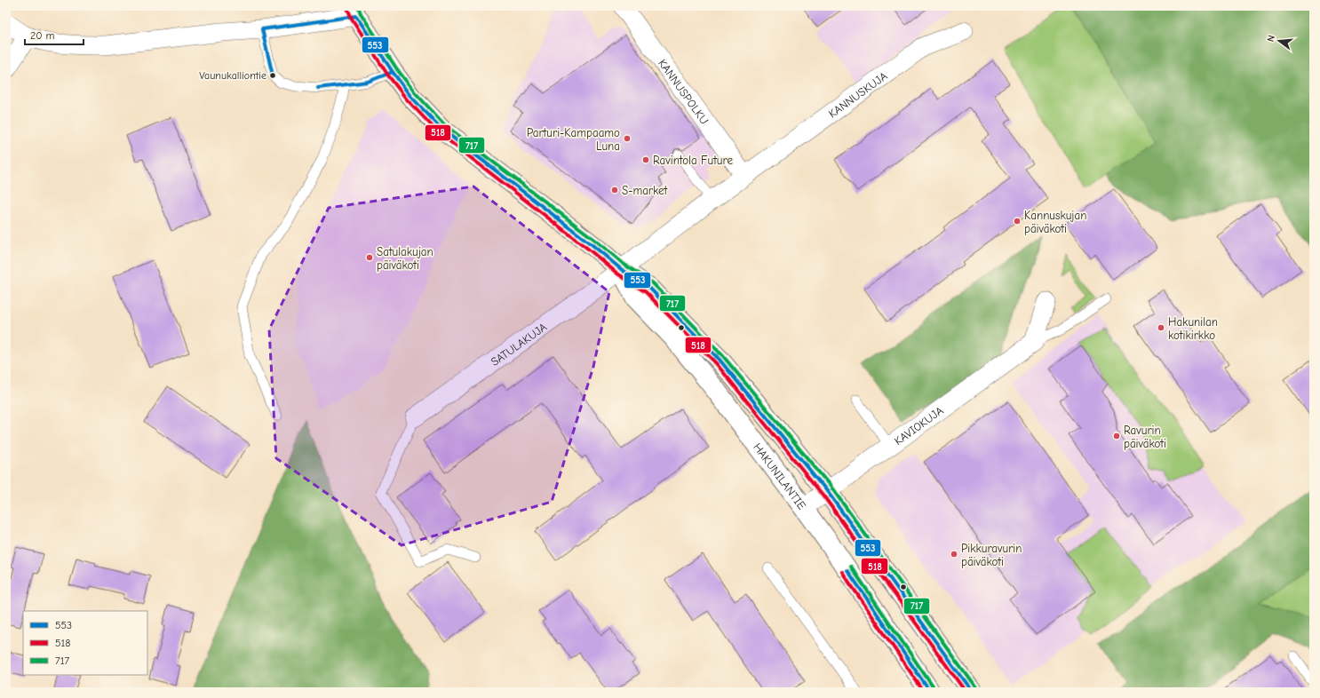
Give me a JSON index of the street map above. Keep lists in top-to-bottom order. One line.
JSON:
{"streets":{"main road":["HAKUNILANTIE"],"street":["KANNUSPOLKU","KANNUSKUJA","SATULAKUJA","KAVIOKUJA"]},"crossings":[["KANNUSPOLKU","KANNUSKUJA"],["KANNUSKUJA","SATULAKUJA"],["KANNUSKUJA","HAKUNILANTIE"],["SATULAKUJA","HAKUNILANTIE"],["KAVIOKUJA","HAKUNILANTIE"]],"places":["Vaunukalliontie","Parturi-Kampaamo Luna","Ravintola Future","S-market","Kannuskujan päiväkoti","Satulakujan päiväkoti","Hakunilan kotikirkko","Ravurin päiväkoti","Pikkuravurin päiväkoti"],"lines":["transit line 717","transit line 518","transit line 553"],"legend":["553","518","717"],"scale_bar":"20 m","north":"left"}
